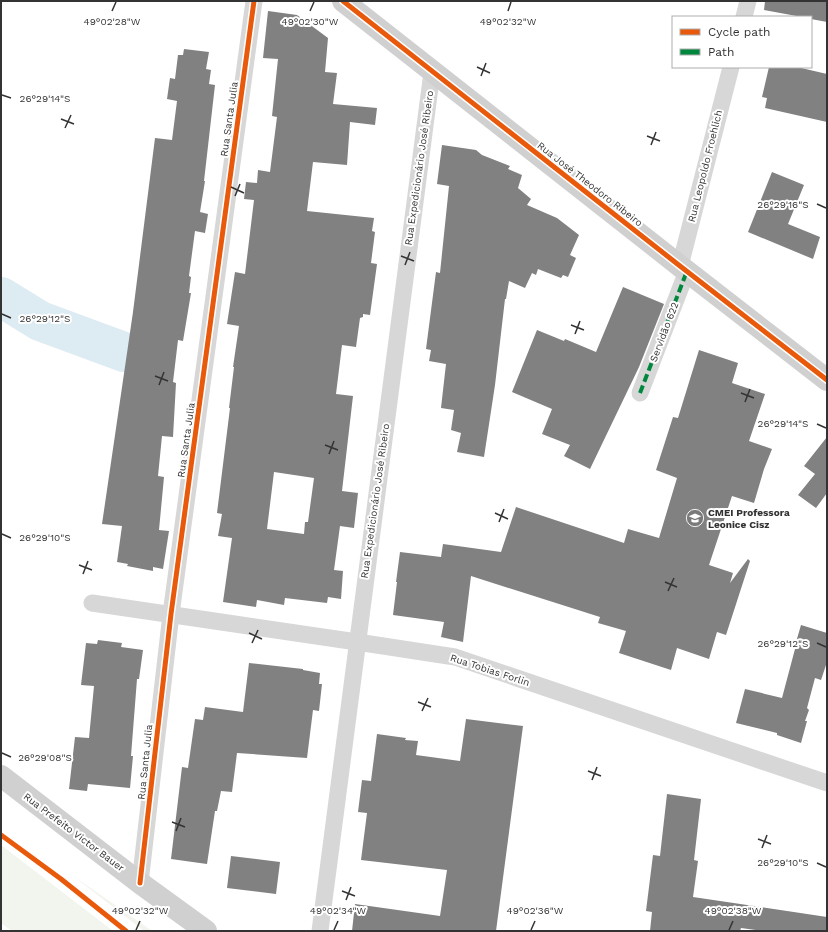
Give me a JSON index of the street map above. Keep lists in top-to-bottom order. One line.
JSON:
{"streets":{"main road":["Rua José Theodoro Ribeiro","Rua Prefeito Victor Bauer"],"street":["Rua Santa Julia","Rua Leopoldo Froehlich","Rua Expedicionário José Ribeiro","Servidão 622","Rua Tobias Forlin"]},"crossings":[["Rua Santa Julia","Rua Tobias Forlin"],["Rua Santa Julia","Rua Prefeito Victor Bauer"],["Rua Leopoldo Froehlich","Rua José Theodoro Ribeiro"],["Rua Leopoldo Froehlich","Servidão 622"],["Rua Expedicionário José Ribeiro","Rua José Theodoro Ribeiro"],["Rua Expedicionário José Ribeiro","Rua Tobias Forlin"],["Rua José Theodoro Ribeiro","Servidão 622"]],"places":{"school or university":["CMEI Professora Leonice Cisz"]},"legend":["Cycle path","Path"],"coordinates":["49°02'32\"W","49°02'28\"W","49°02'30\"W","26°29'14\"S","26°29'16\"S","26°29'12\"S","26°29'10\"S","26°29'08\"S","49°02'34\"W","49°02'36\"W","49°02'38\"W"]}
